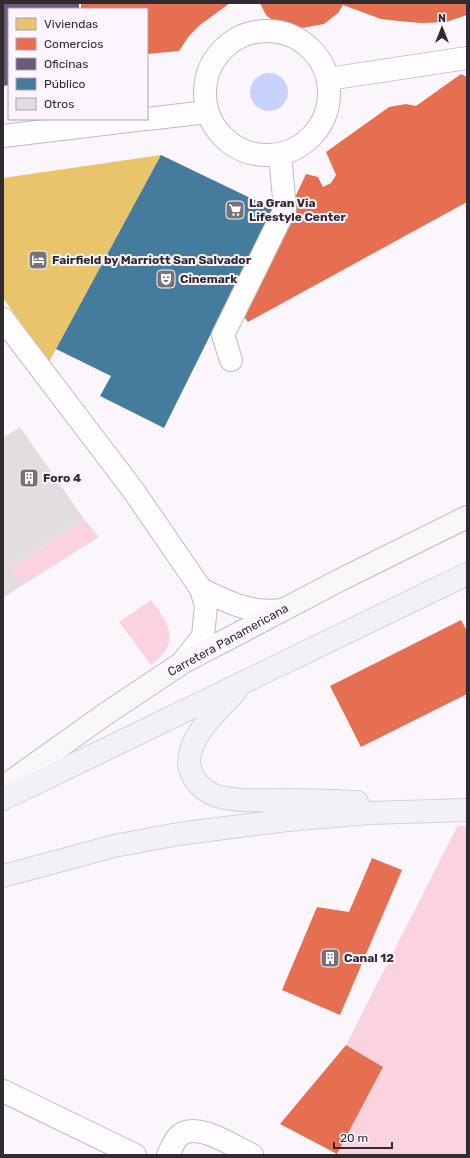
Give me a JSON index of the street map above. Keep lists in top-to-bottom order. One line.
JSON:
{"streets":{"street":["Carretera Panamericana"]},"places":{"supermarket":["La Gran Via Lifestyle Center"],"hotel":["Fairfield by Marriott San Salvador"],"theatre":["Cinemark"],"building":["Foro 4","Canal 12"]},"legend":["Viviendas","Comercios","Oficinas","Público","Otros"],"scale_bar":"20 m","north":"top"}
